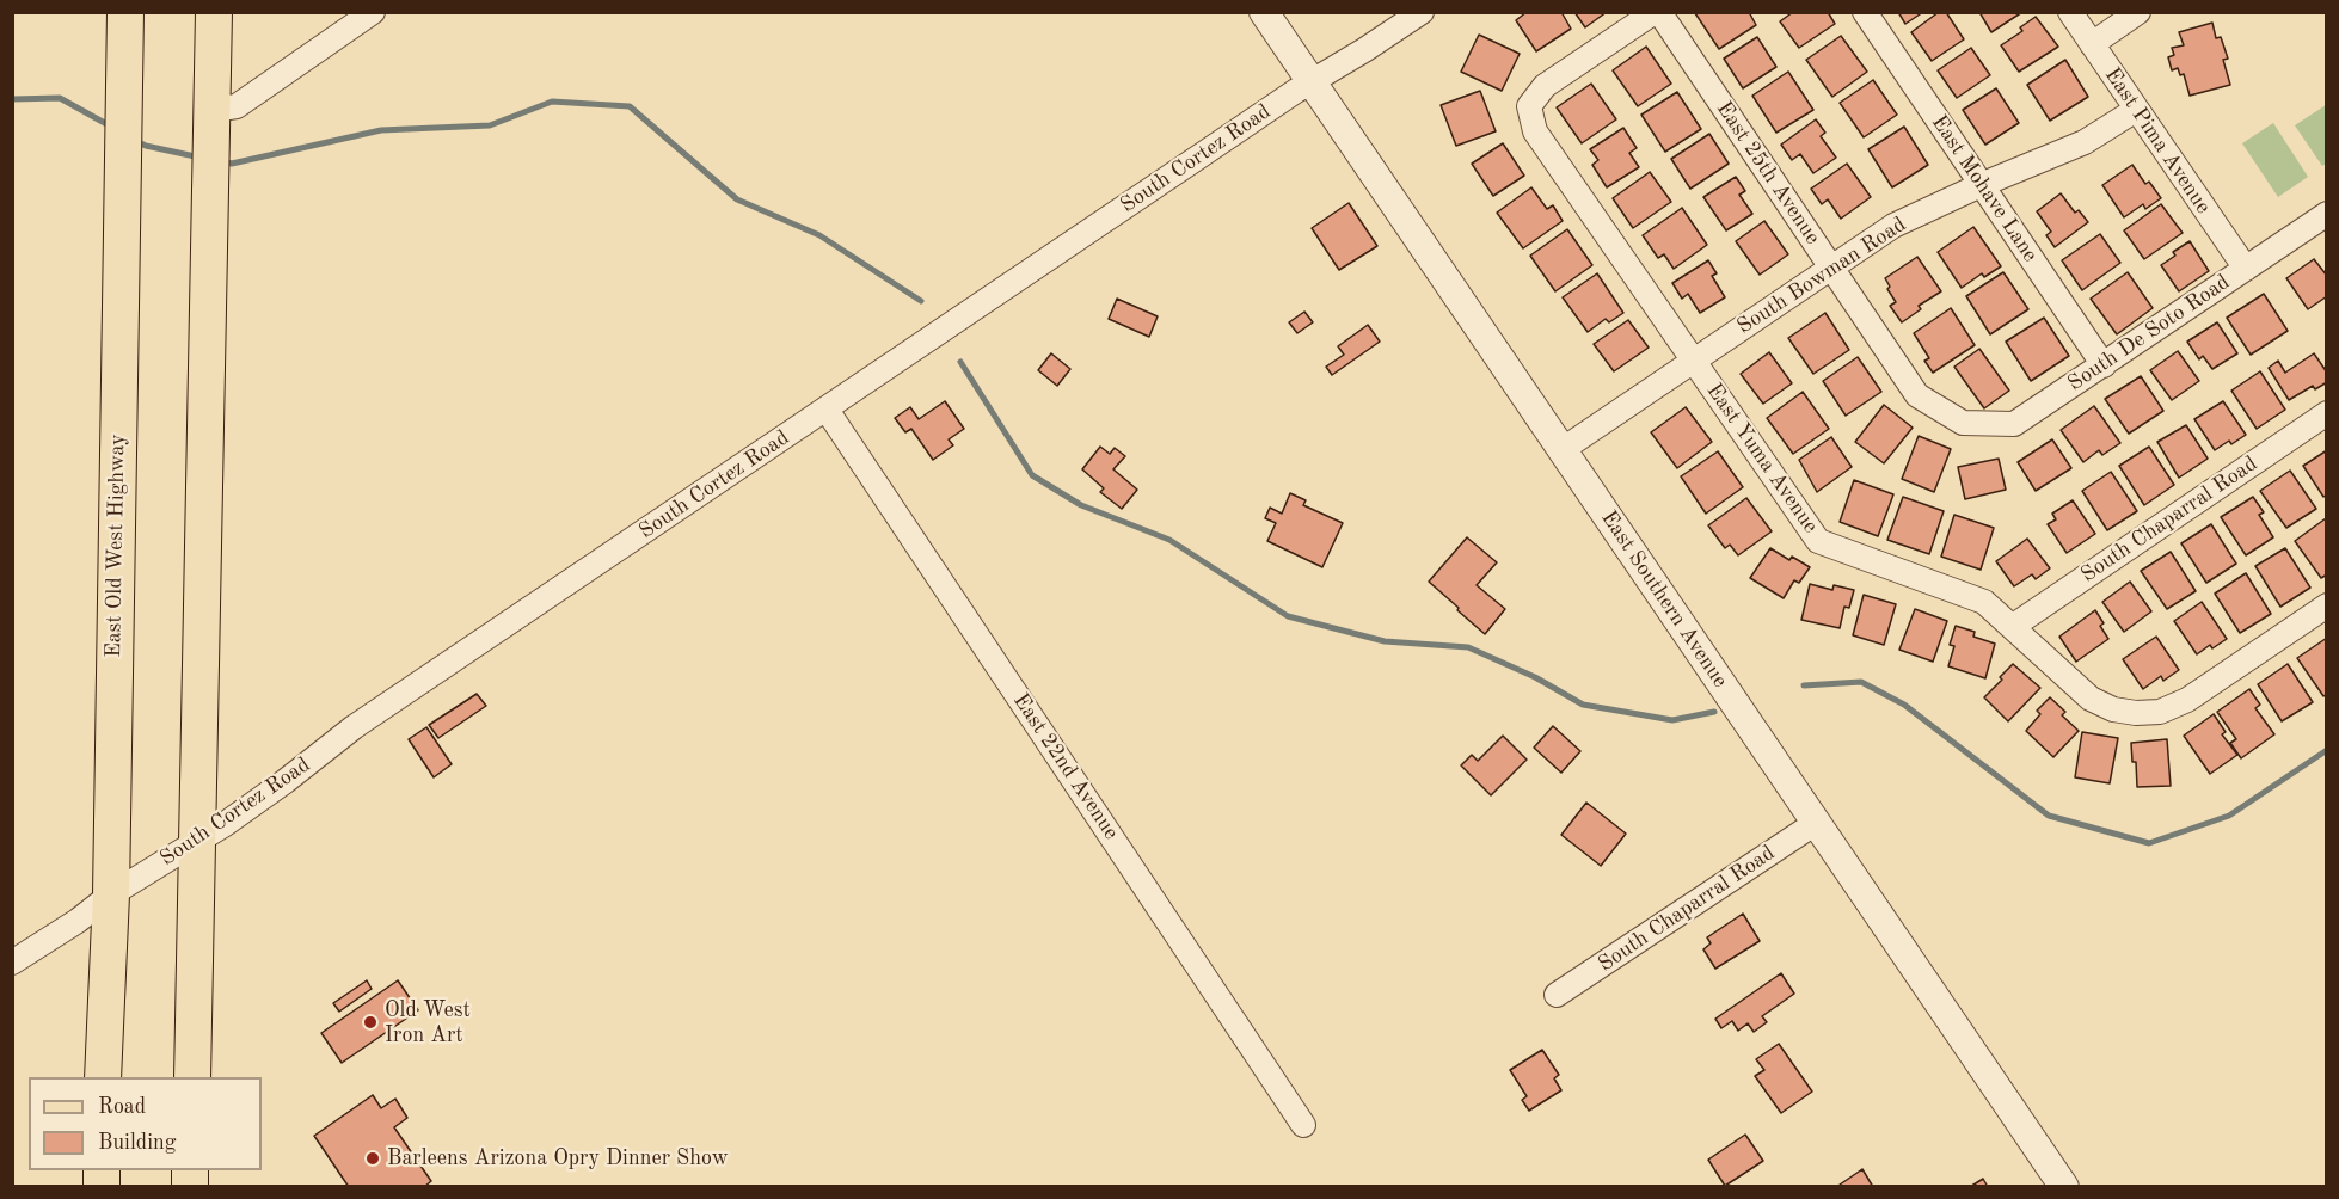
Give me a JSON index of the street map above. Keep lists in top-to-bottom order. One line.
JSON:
{"streets":{"main road":["East Old West Highway"],"street":["East Pima Avenue","South Cortez Road","East 25th Avenue","East Mohave Lane","South Bowman Road","South De Soto Road","East Yuma Avenue","South Chaparral Road","East Southern Avenue","East 22nd Avenue"]},"crossings":[["East Pima Avenue","South Bowman Road"],["East Pima Avenue","South De Soto Road"],["South Cortez Road","East Old West Highway"],["South Cortez Road","East Southern Avenue"],["South Cortez Road","East 22nd Avenue"],["East 25th Avenue","South Bowman Road"],["East 25th Avenue","South De Soto Road"],["East Mohave Lane","South Bowman Road"],["East Mohave Lane","South De Soto Road"],["South Bowman Road","East Yuma Avenue"],["South Bowman Road","East Southern Avenue"],["East Yuma Avenue","South Chaparral Road"],["South Chaparral Road","East Southern Avenue"]],"places":["Old West Iron Art","Barleens Arizona Opry Dinner Show"],"legend":["Road","Building"]}
